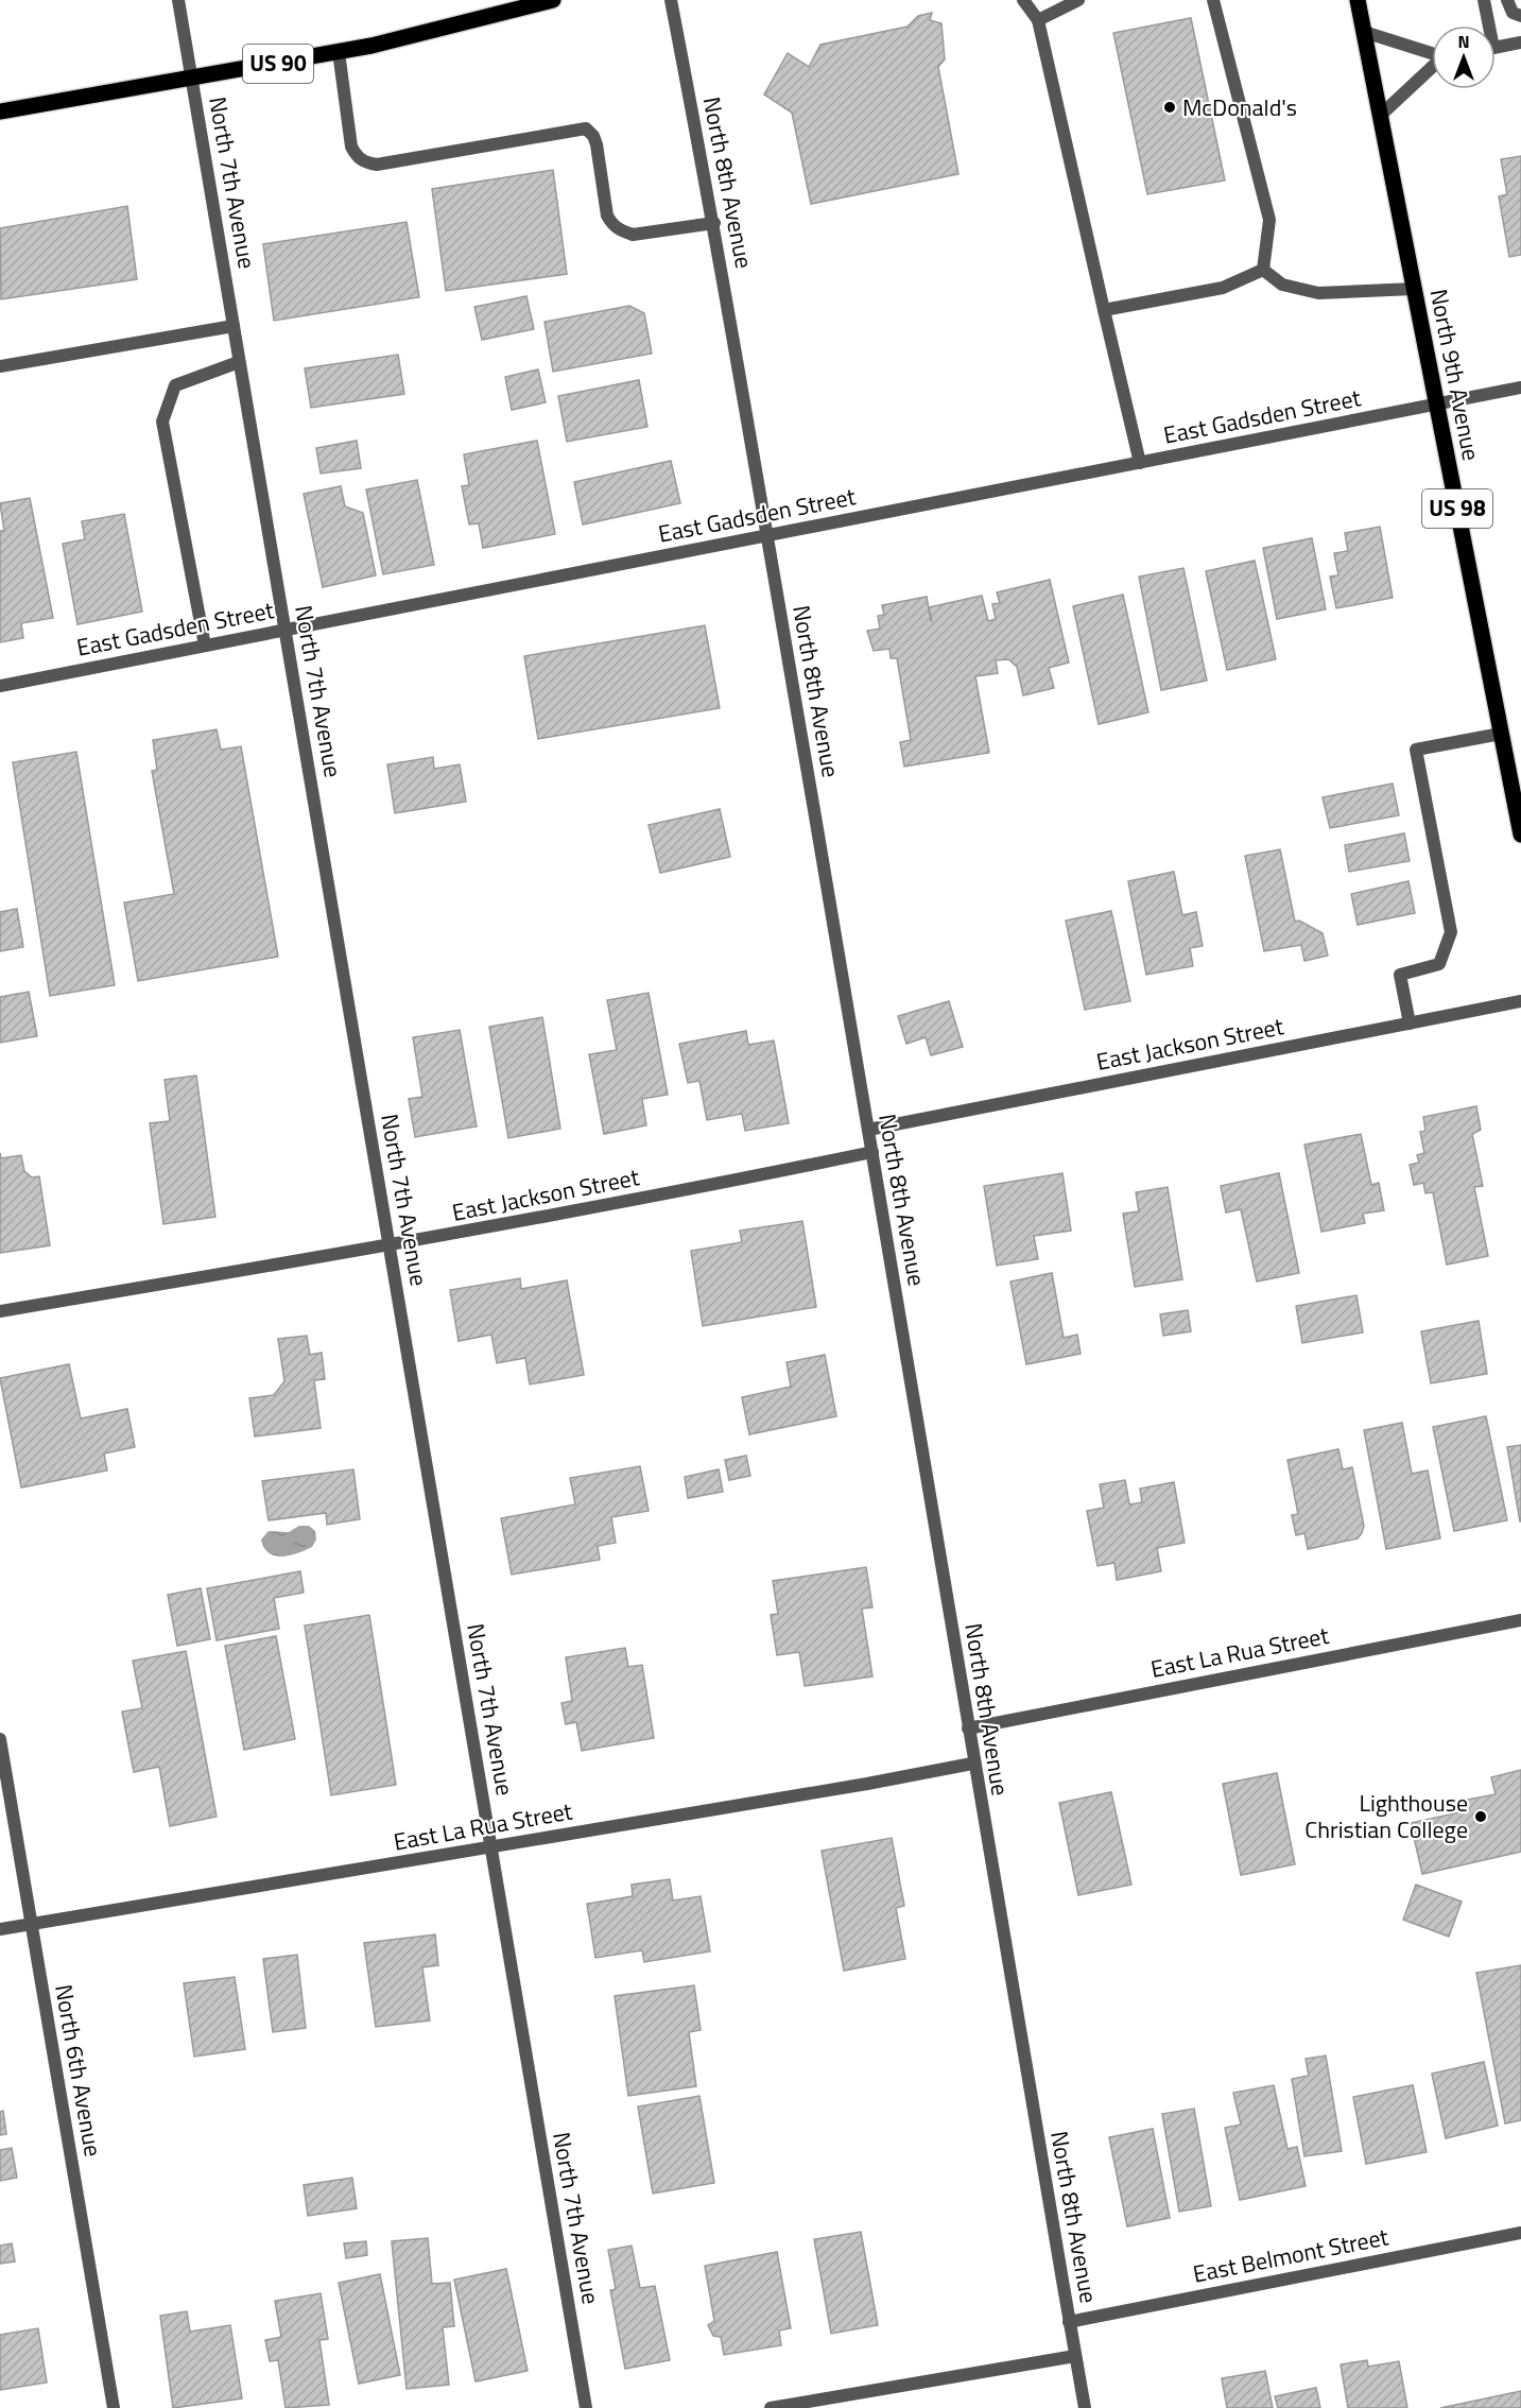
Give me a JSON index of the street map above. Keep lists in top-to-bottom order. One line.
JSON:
{"streets":{"main road":["US 90","North 9th Avenue","US 98"],"street":["North 7th Avenue","North 8th Avenue","East Gadsden Street","East Jackson Street","East La Rua Street","North 6th Avenue","East Belmont Street"]},"crossings":[["US 90","North 7th Avenue"],["North 7th Avenue","East Gadsden Street"],["North 7th Avenue","East Jackson Street"],["North 7th Avenue","East La Rua Street"],["North 8th Avenue","East Gadsden Street"],["North 8th Avenue","East Jackson Street"],["North 8th Avenue","East La Rua Street"],["North 8th Avenue","East Belmont Street"],["North 9th Avenue","East Gadsden Street"],["East La Rua Street","North 6th Avenue"]],"places":["McDonald's","Lighthouse Christian College"],"north":"top"}
